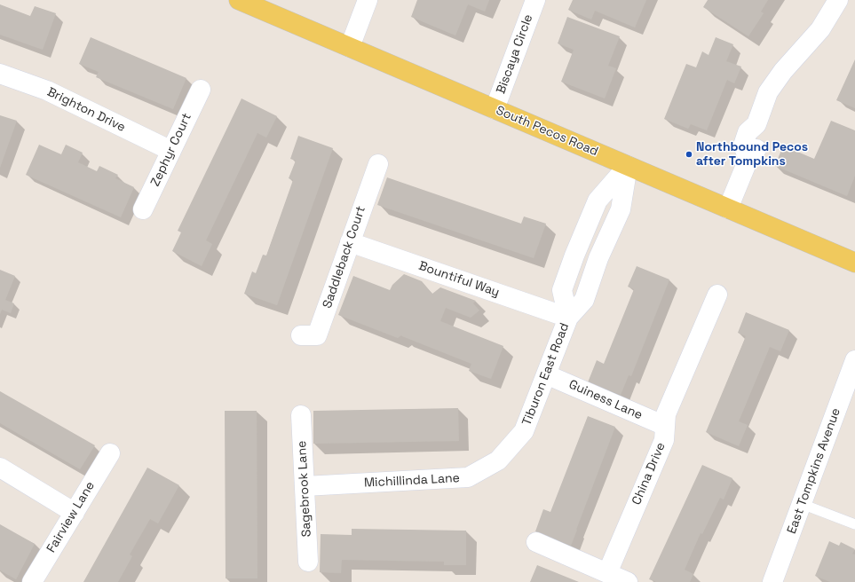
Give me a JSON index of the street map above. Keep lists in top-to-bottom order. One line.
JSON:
{"streets":{"main road":["South Pecos Road"],"street":["Biscaya Circle","Brighton Drive","Zephyr Court","Saddleback Court","Bountiful Way","Tiburon East Road","Guiness Lane","East Tompkins Avenue","China Drive","Michillinda Lane","Sagebrook Lane","Fairview Lane"]},"crossings":[["Biscaya Circle","South Pecos Road"],["Brighton Drive","Zephyr Court"],["South Pecos Road","Tiburon East Road"],["Saddleback Court","Bountiful Way"],["Bountiful Way","Tiburon East Road"],["Tiburon East Road","Guiness Lane"],["Tiburon East Road","Michillinda Lane"],["Guiness Lane","China Drive"],["Michillinda Lane","Sagebrook Lane"]],"places":["Northbound Pecos after Tompkins"]}
